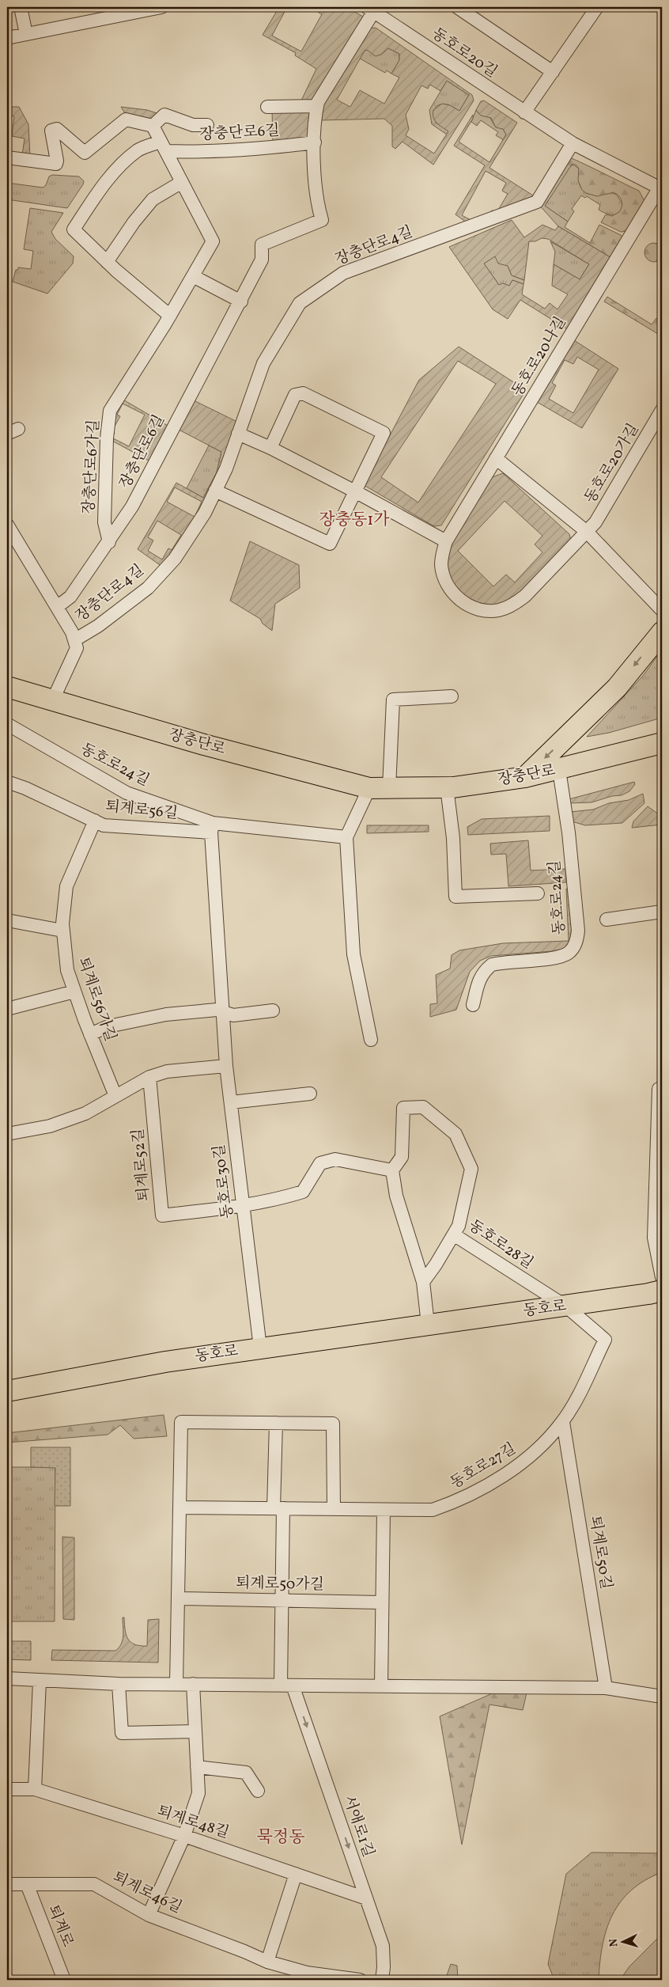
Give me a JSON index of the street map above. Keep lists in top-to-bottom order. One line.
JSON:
{"streets":{"main road":["장충단로","동호로"],"street":["동호로20길","장충단로6길","장충단로4길","동호로20나길","동호로20가길","장충단로6가길","동호로24길","퇴계로56길","퇴계로56가길","퇴계로52길","동호로30길","동호로28길","동호로27길","퇴계로50길","퇴계로50가길","퇴계로48길","서애로1길","퇴계로46길","퇴계로"]},"crossings":[["동호로20길","장충단로6길"],["동호로20길","장충단로4길"],["동호로20길","동호로20나길"],["장충단로6길","장충단로6가길"],["동호로20나길","동호로20가길"],["장충단로","동호로24길"],["동호로24길","퇴계로56길"],["동호로24길","동호로30길"],["퇴계로56길","퇴계로56가길"],["퇴계로56길","동호로30길"],["퇴계로52길","동호로30길"],["동호로30길","동호로"],["동호로28길","동호로"],["동호로28길","동호로27길"],["동호로","동호로27길"],["동호로27길","퇴계로50길"],["퇴계로48길","서애로1길"],["퇴계로46길","퇴계로"]],"districts":["장충동1가","묵정동"],"north":"left"}
